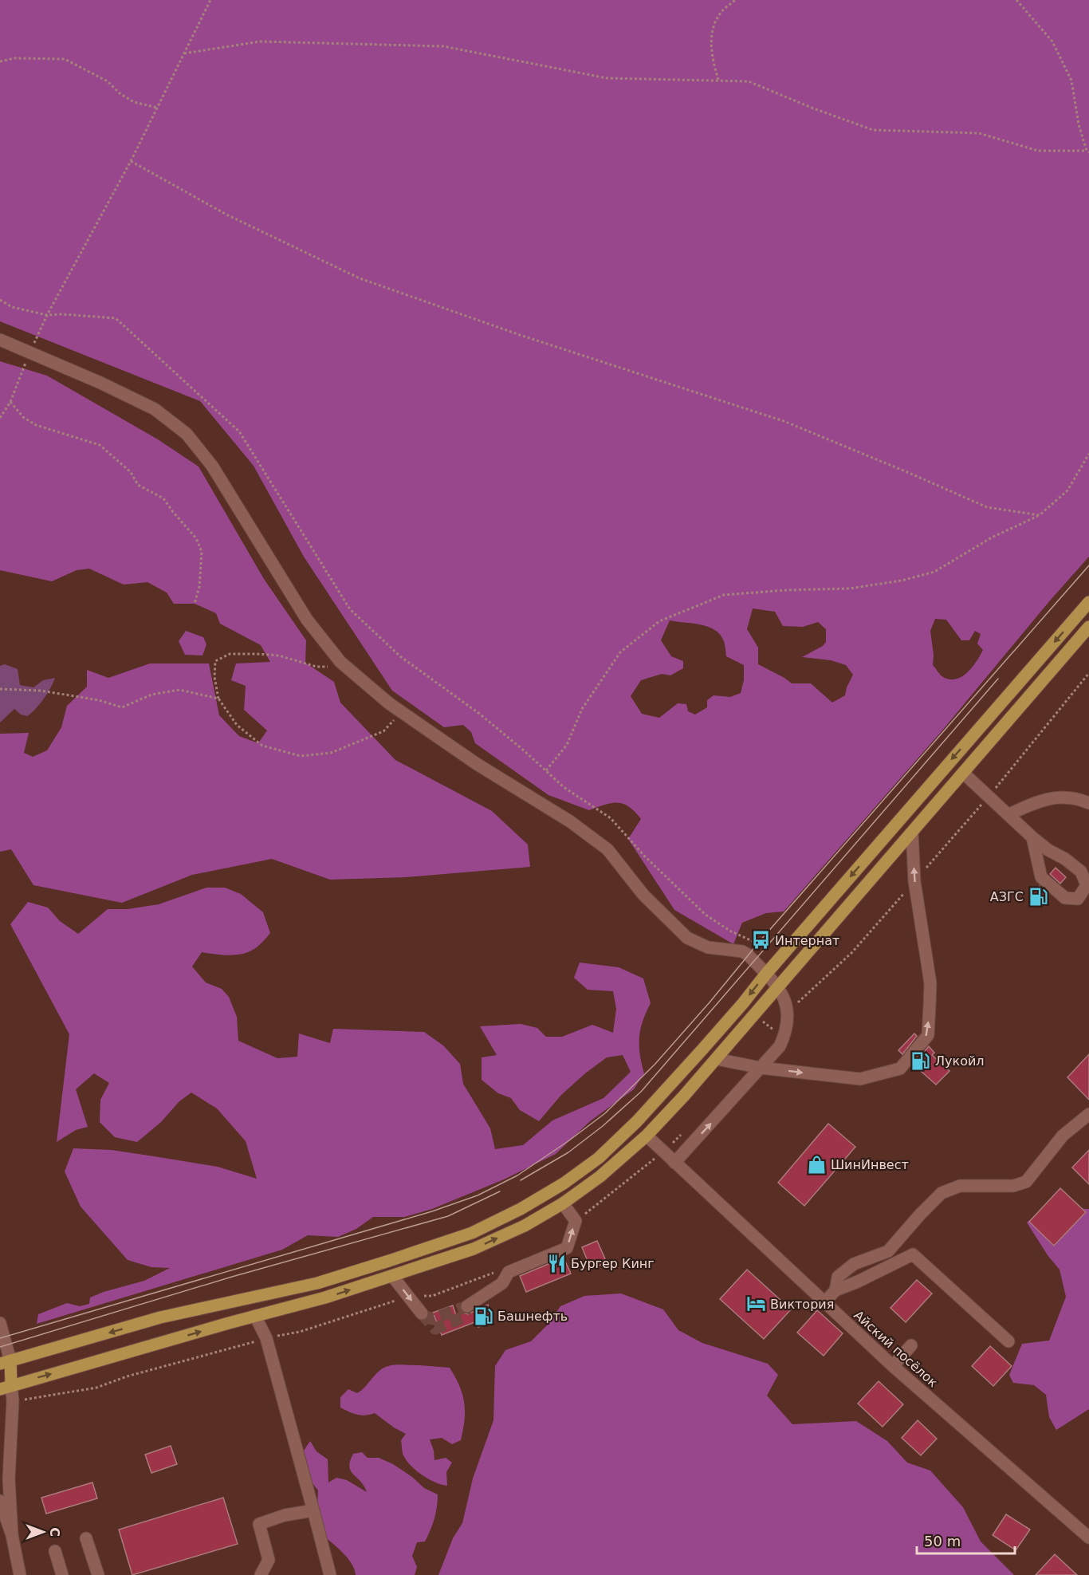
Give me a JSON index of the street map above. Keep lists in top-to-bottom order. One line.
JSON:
{"streets":{"street":["Айский посёлок"]},"places":{"fuel station":["АЗГС","Лукойл","Башнефть"],"bus stop":["Интернат"],"shop":["ШинИнвест"],"restaurant":["Бургер Кинг"],"hotel":["Виктория"]},"scale_bar":"50 m","north":"right"}
